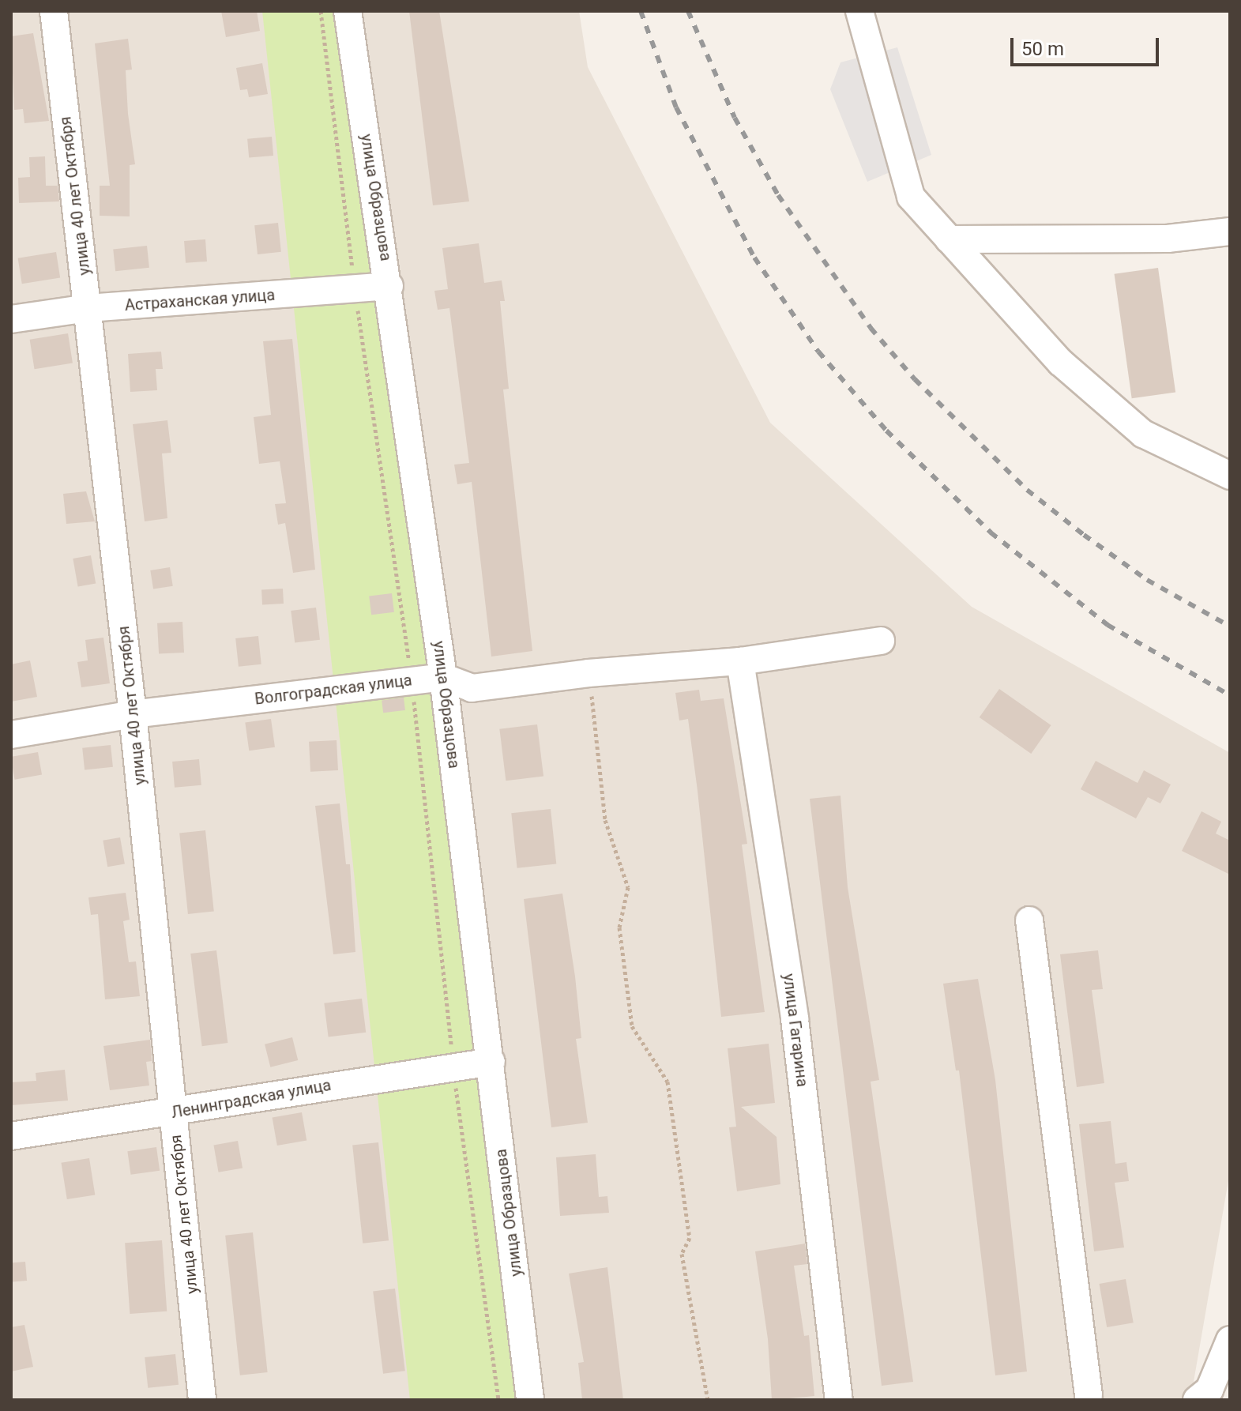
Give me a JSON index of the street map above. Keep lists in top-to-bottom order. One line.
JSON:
{"streets":{"street":["улица 40 лет Октября","улица Образцова","Астраханская улица","Волгоградская улица","улица Гагарина","Ленинградская улица"]},"crossings":[["улица 40 лет Октября","Астраханская улица"],["улица 40 лет Октября","Волгоградская улица"],["улица 40 лет Октября","Ленинградская улица"],["улица Образцова","Астраханская улица"],["улица Образцова","Волгоградская улица"],["улица Образцова","Ленинградская улица"],["Волгоградская улица","улица Гагарина"]],"scale_bar":"50 m"}
